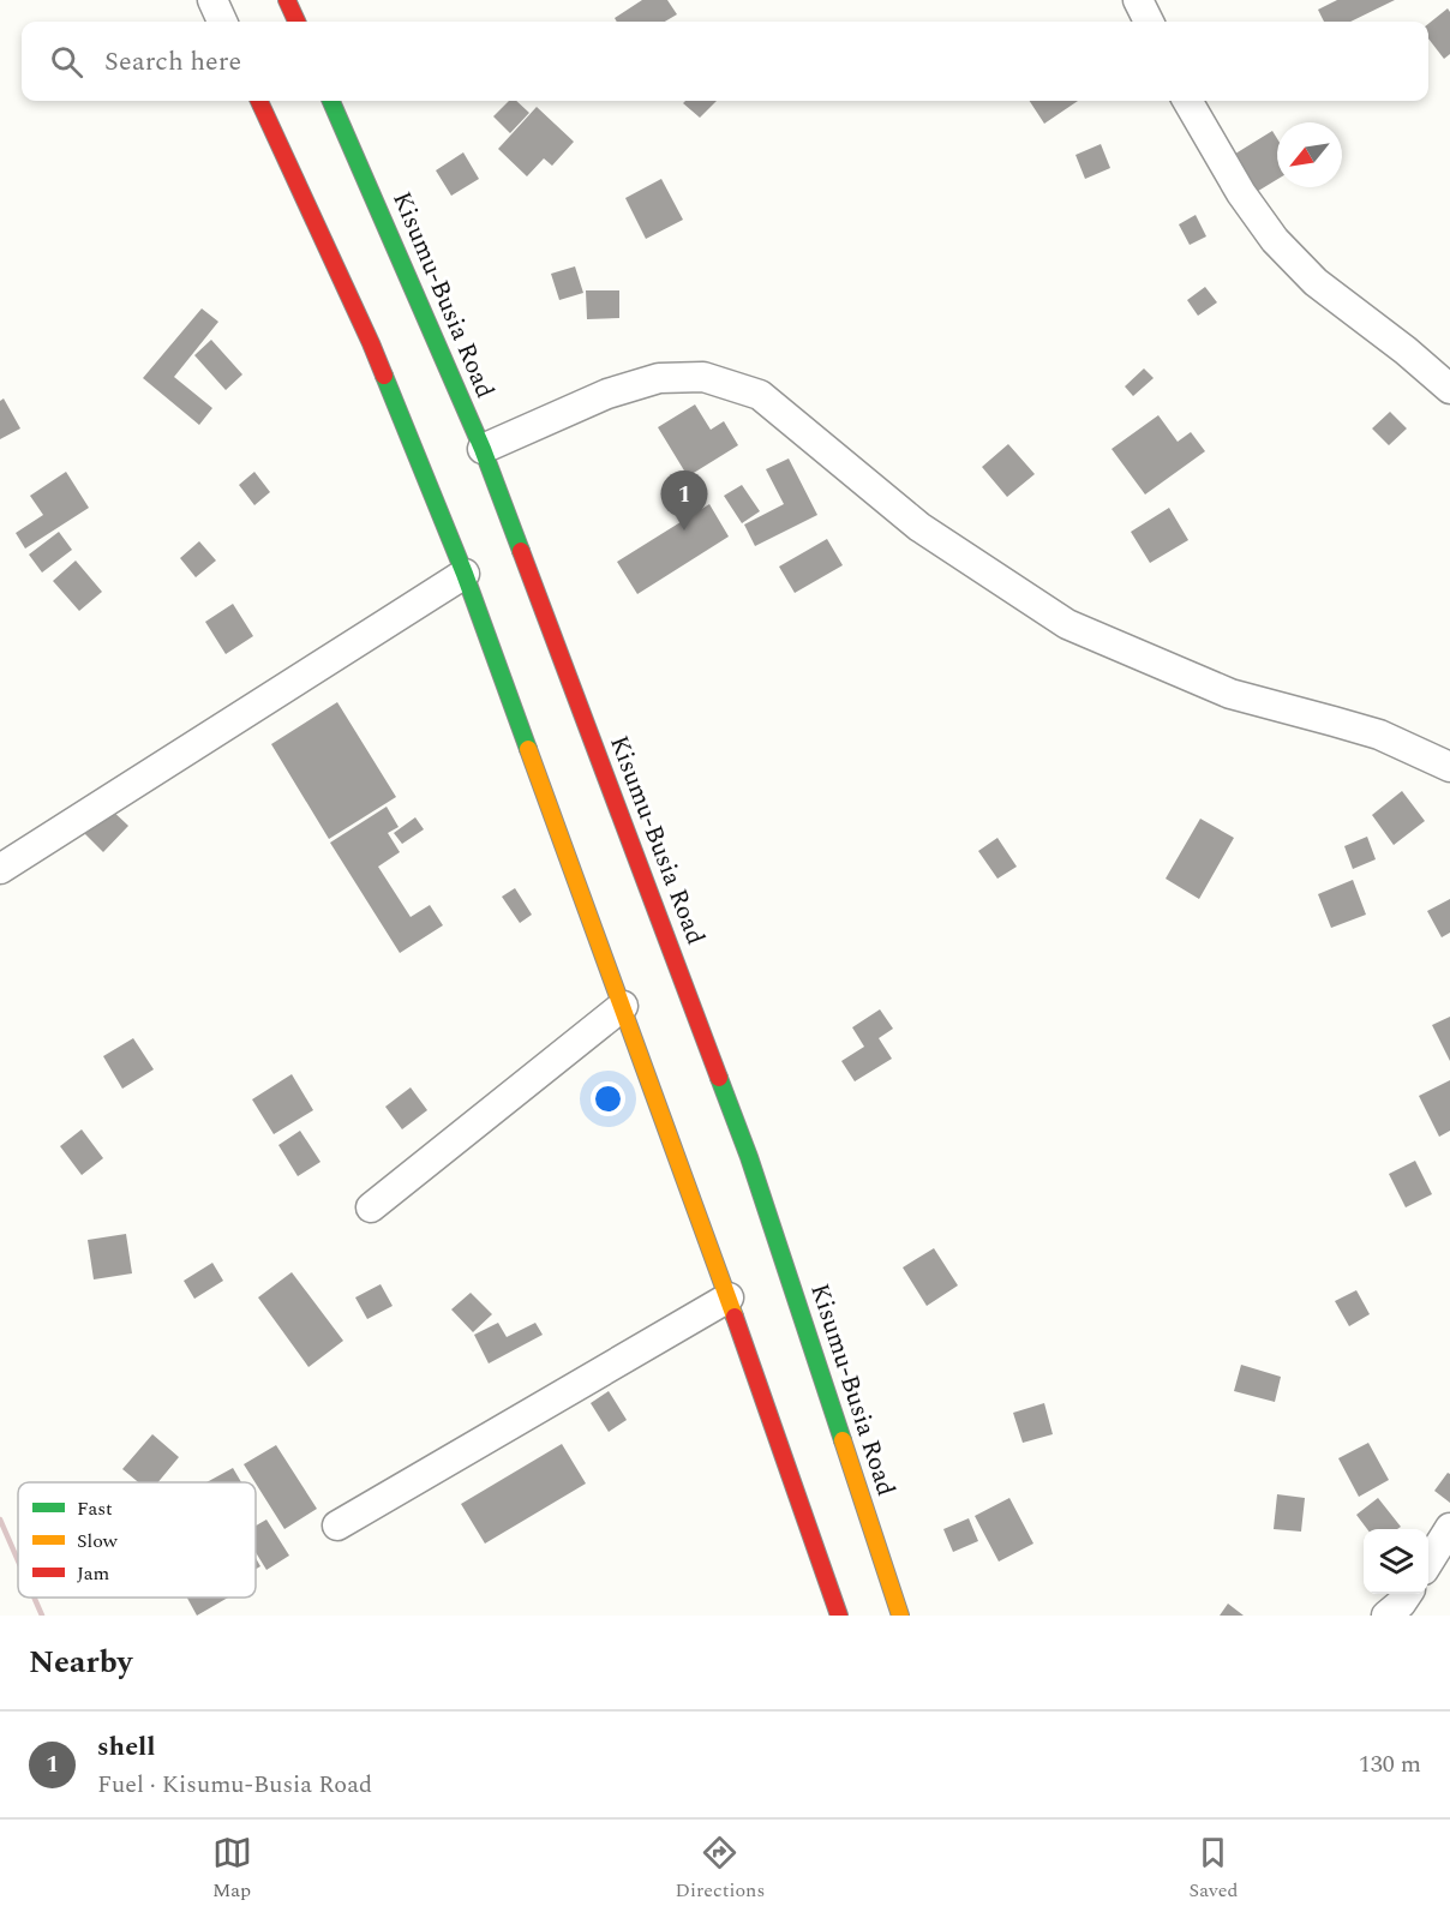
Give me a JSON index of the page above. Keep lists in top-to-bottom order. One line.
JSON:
{"streets":{"main road":["Kisumu-Busia Road"]},"legend":["Fast","Slow","Jam"],"north":"bottom left","page":{"search":"Search here","pins":"1","heading":"Nearby","list":[{"mark":"1","name":"shell","note":"Fuel · Kisumu-Busia Road","value":"130 m"}],"nav":["Map","Directions","Saved"]}}
